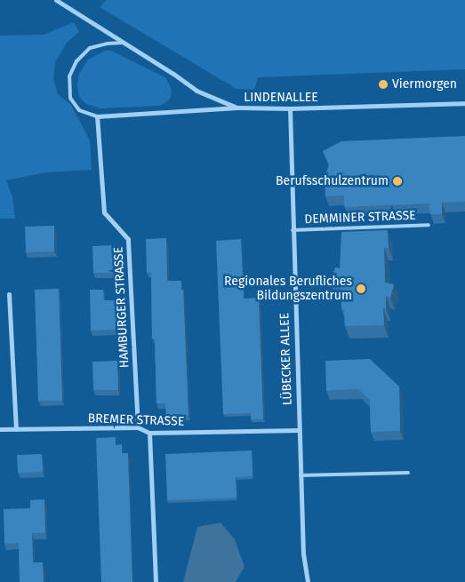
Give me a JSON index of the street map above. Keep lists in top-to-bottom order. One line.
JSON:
{"streets":{"street":["LINDENALLEE","HAMBURGER STRASSE","LÜBECKER ALLEE","BREMER STRASSE"],"lane":["DEMMINER STRASSE"]},"crossings":[["LINDENALLEE","HAMBURGER STRASSE"],["LINDENALLEE","LÜBECKER ALLEE"],["DEMMINER STRASSE","LÜBECKER ALLEE"],["HAMBURGER STRASSE","BREMER STRASSE"],["LÜBECKER ALLEE","BREMER STRASSE"]],"places":["Viermorgen","Berufsschulzentrum","Regionales Berufliches Bildungszentrum"]}
